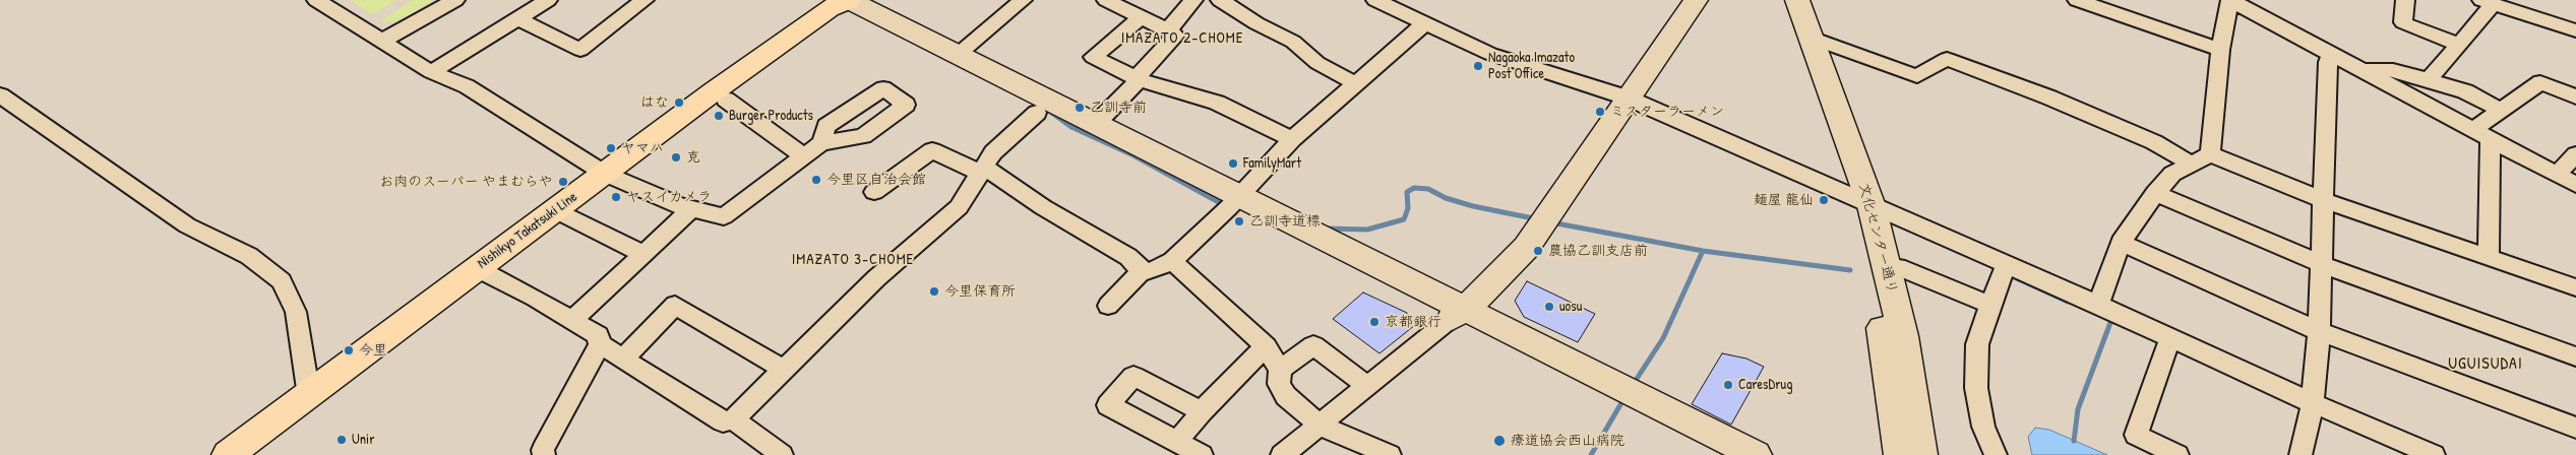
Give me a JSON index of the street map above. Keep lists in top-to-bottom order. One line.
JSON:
{"streets":{"main road":["Nishikyo Takatsuki Line"],"street":["文化センター通り"]},"districts":["IMAZATO 2-CHOME","IMAZATO 3-CHOME","UGUISUDAI"],"places":["Nagaoka Imazato Post Office","はな","乙訓寺前","ミスターラーメン","Burger Products","ヤマハ","克","FamilyMart","今里区自治会館","お肉のスーパー やまむらや","ヤスイカメラ","麺屋 龍仙","乙訓寺道標","農協乙訓支店前","今里保育所","uosu","京都銀行","今里","CaresDrug","Unir","療道協会西山病院"]}
